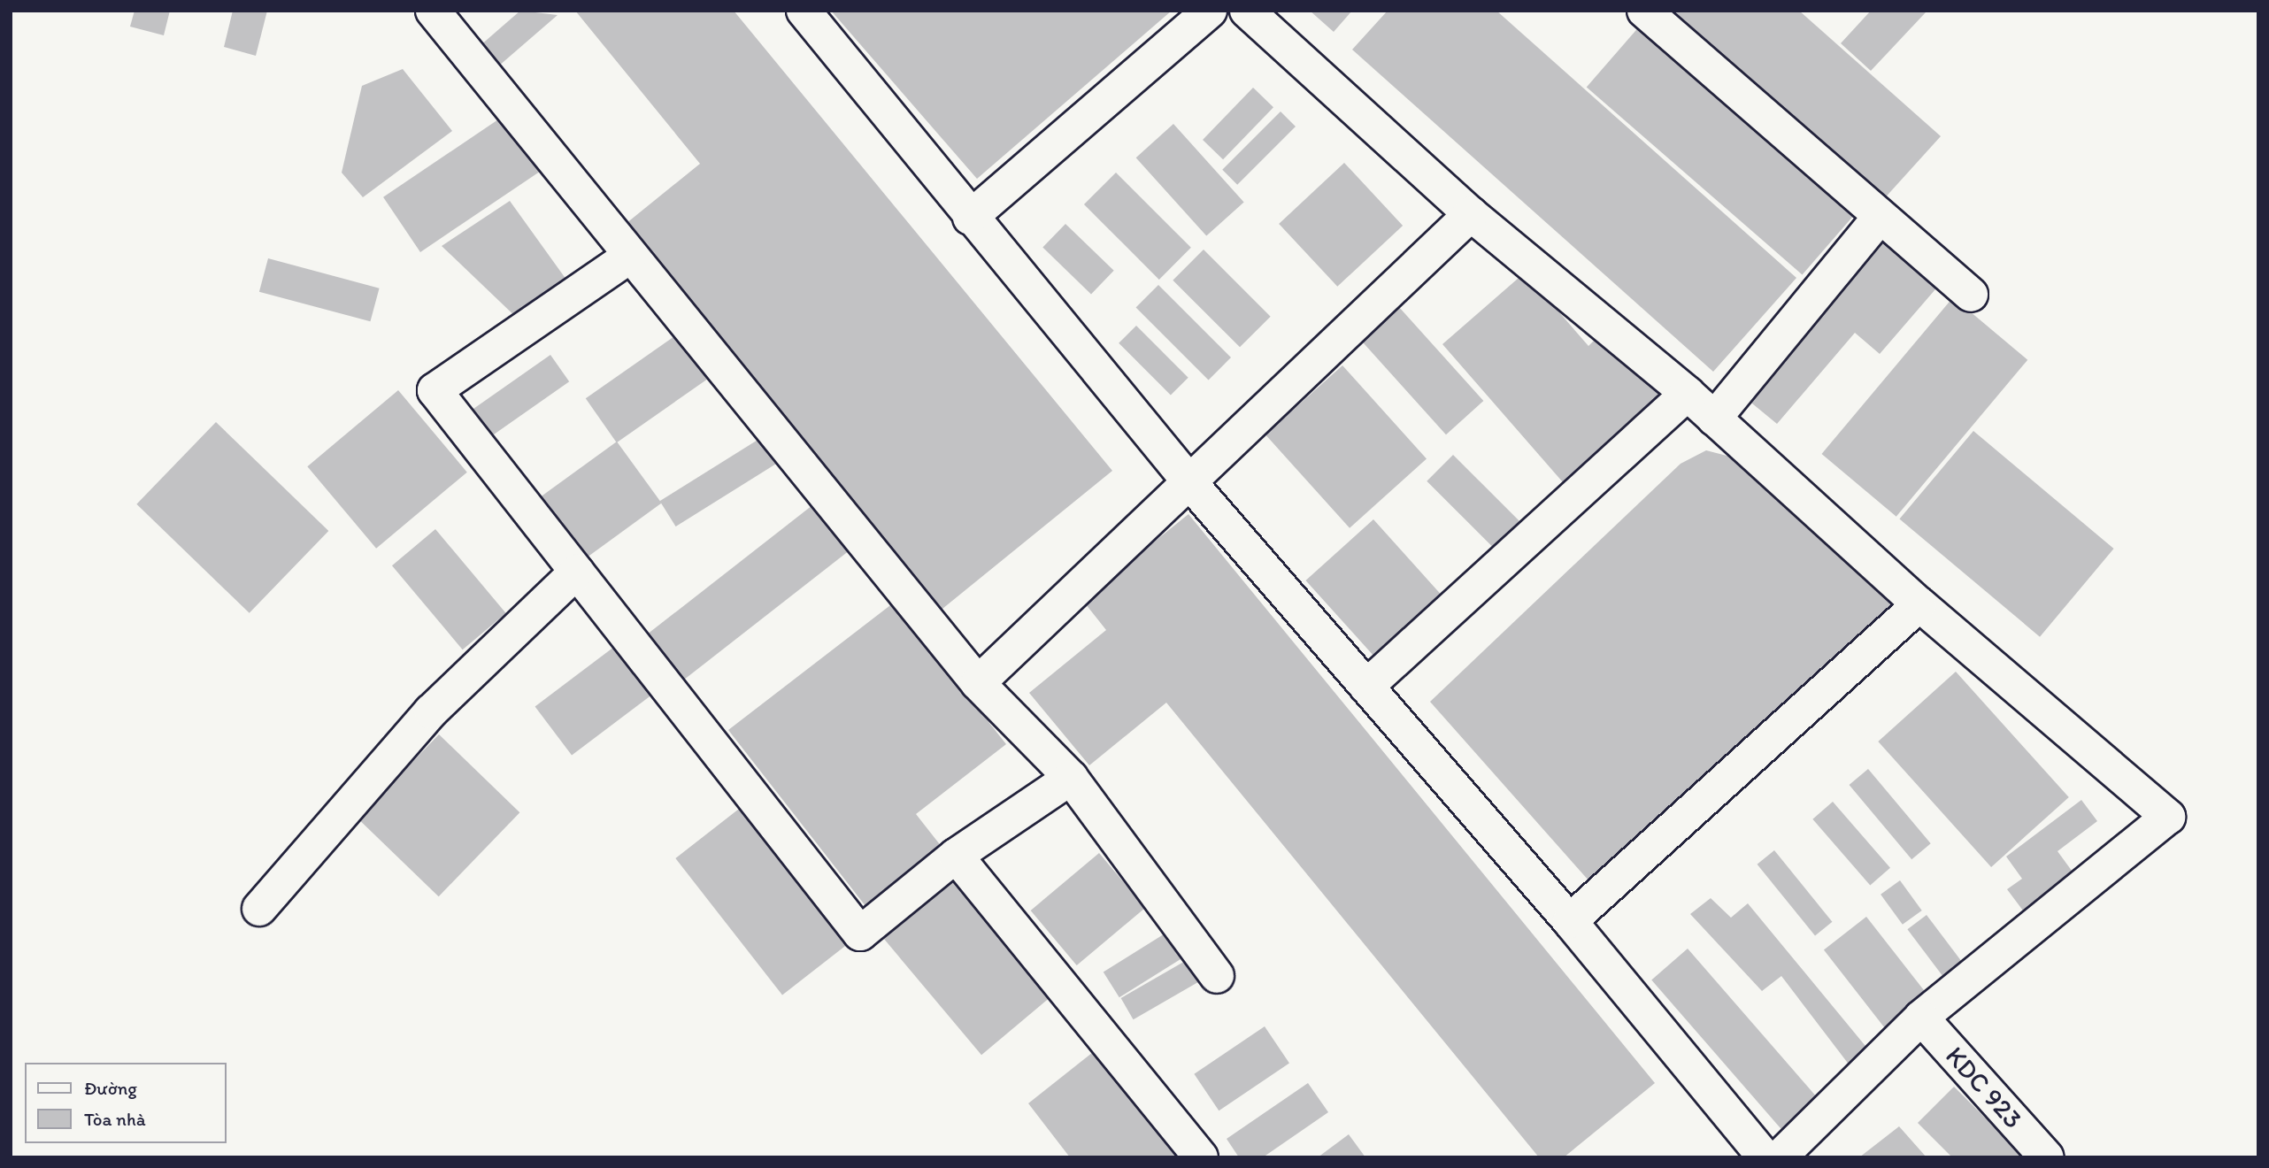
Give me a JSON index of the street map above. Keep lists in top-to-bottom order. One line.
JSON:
{"streets":{"street":["KDC 923"]},"legend":["Đường","Tòa nhà"]}
